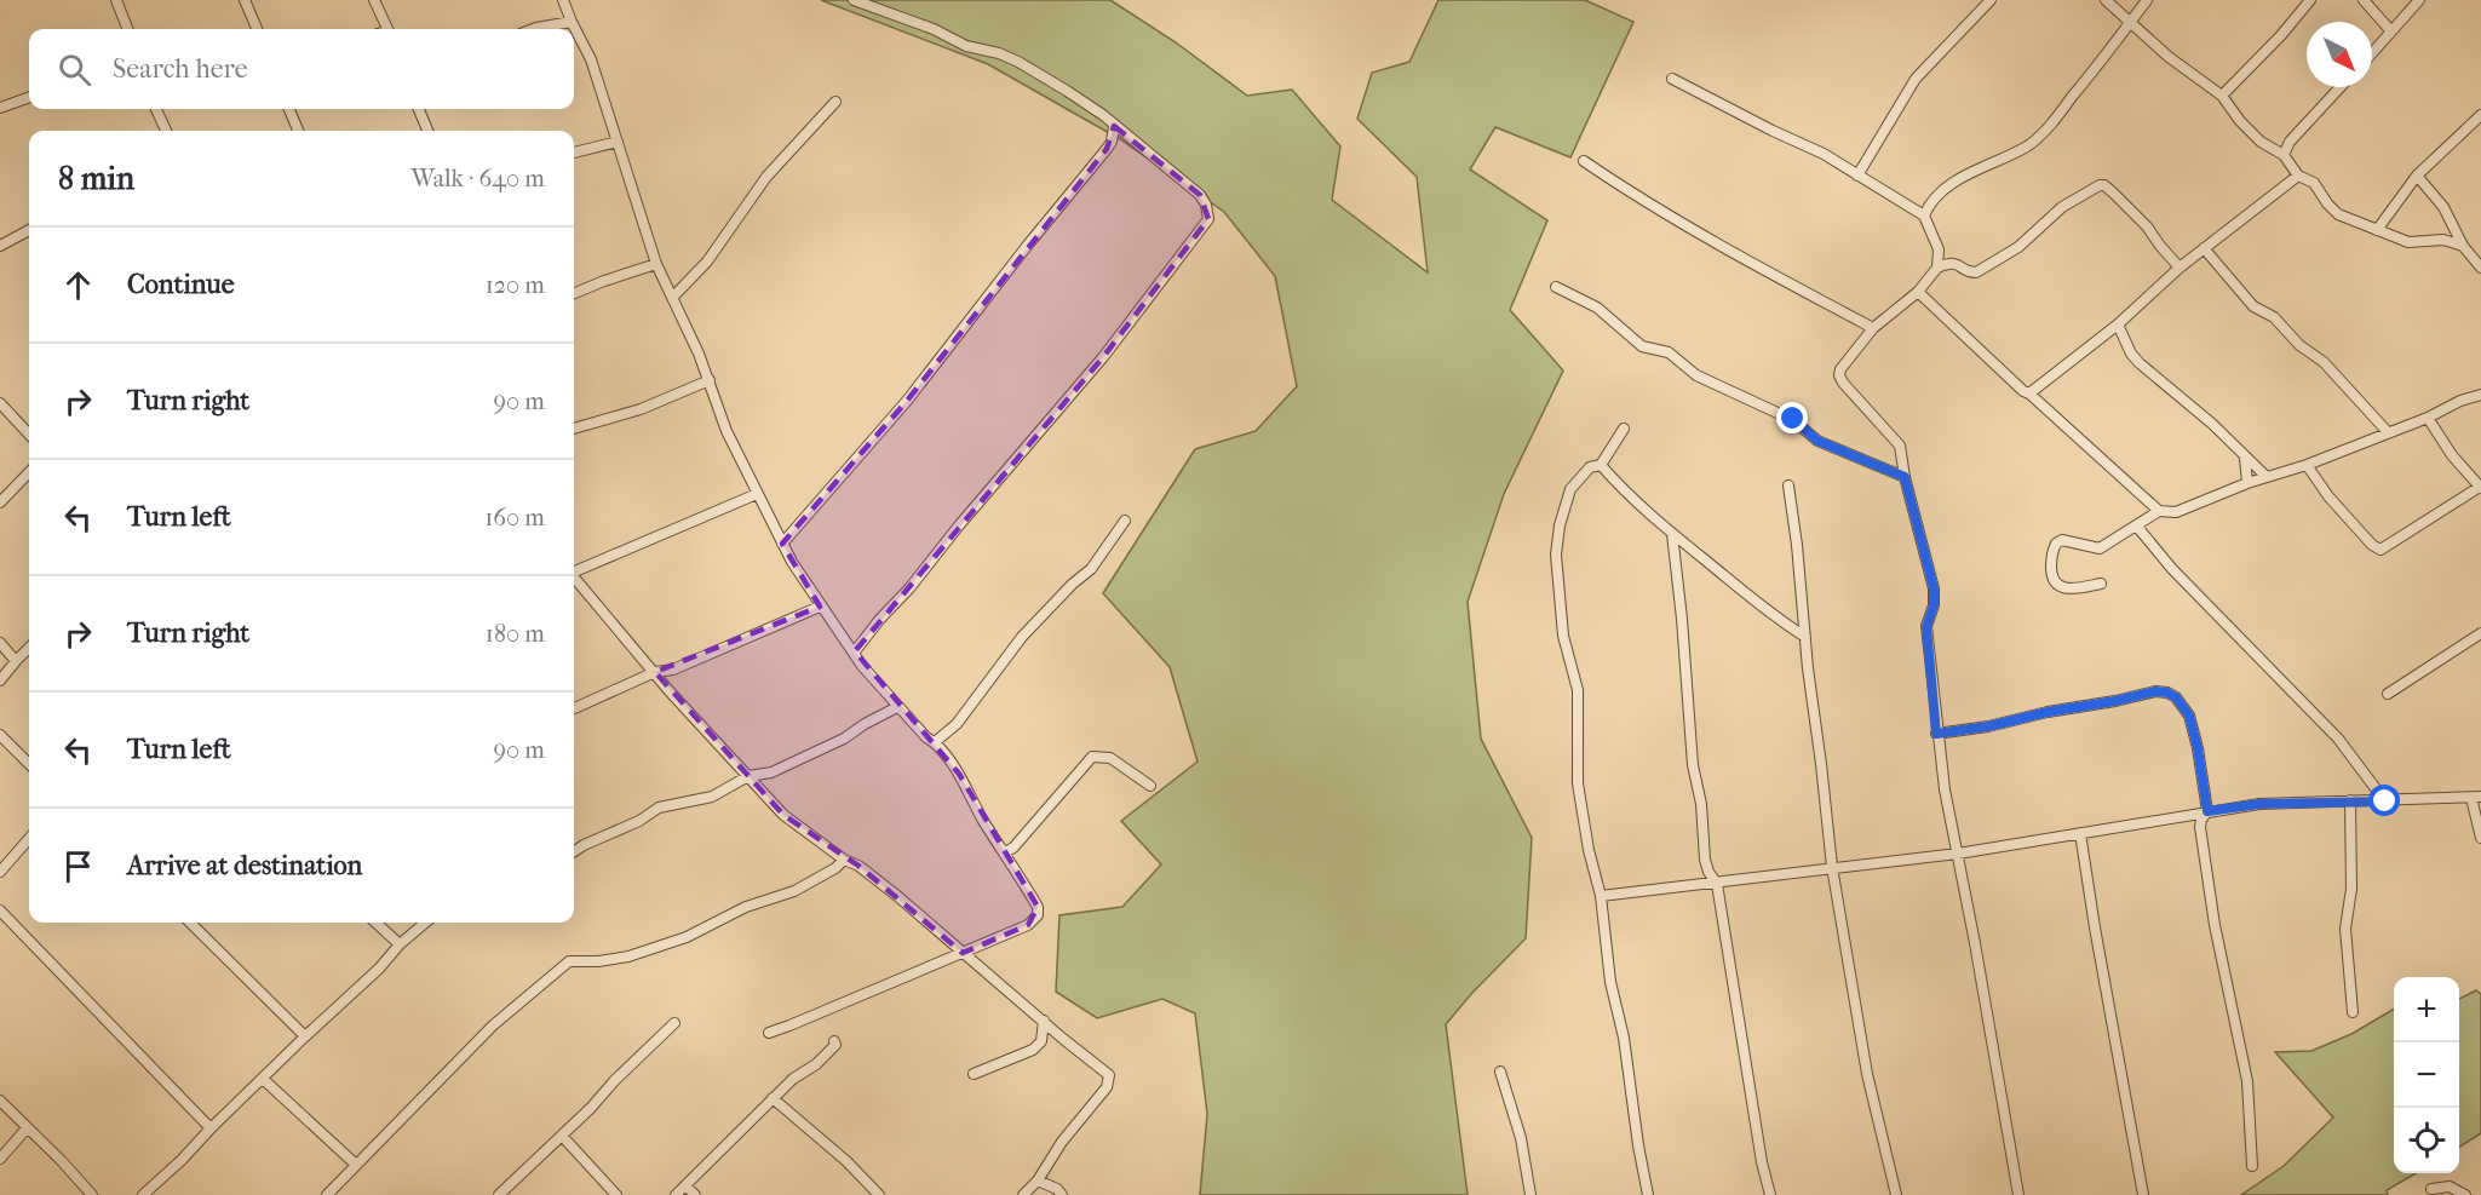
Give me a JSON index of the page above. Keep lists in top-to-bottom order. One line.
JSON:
{"north":"bottom right","page":{"search":"Search here","heading":["8 min","Walk · 640 m"],"list":[["Continue","120 m"],["Turn right","90 m"],["Turn left","160 m"],["Turn right","180 m"],["Turn left","90 m"],"Arrive at destination"],"map_buttons":["+","−"]}}
